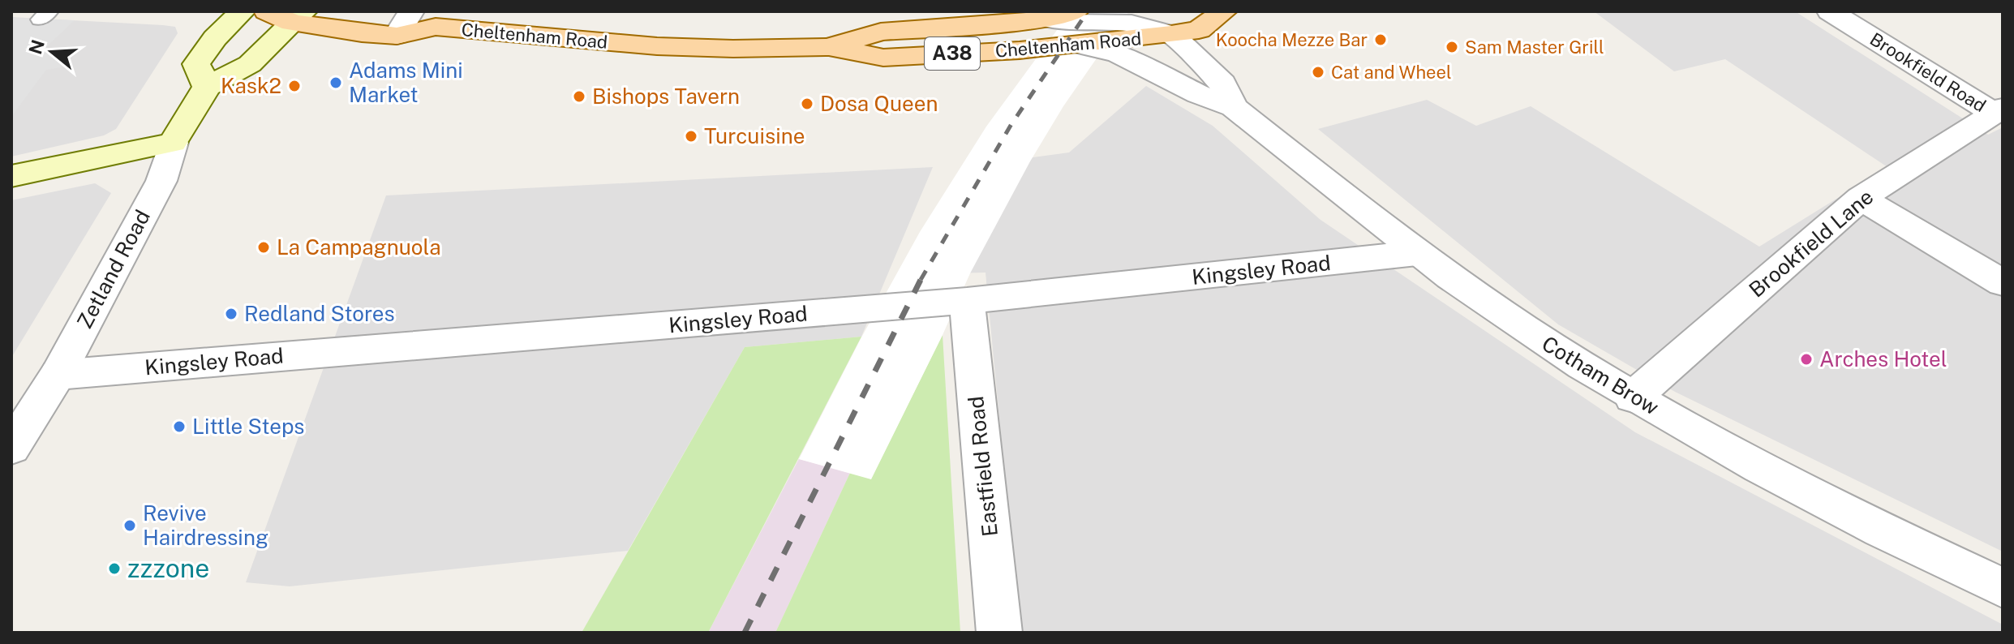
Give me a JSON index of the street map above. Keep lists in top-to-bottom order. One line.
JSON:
{"streets":{"main road":["Cheltenham Road","A38","Zetland Road"],"street":["Brookfield Road","Brookfield Lane","Kingsley Road","Cotham Brow","Eastfield Road"]},"crossings":[["Cheltenham Road","A38"],["Cheltenham Road","Cotham Brow"],["Brookfield Road","Brookfield Lane"],["Brookfield Lane","Cotham Brow"],["Zetland Road","Kingsley Road"],["Kingsley Road","Cotham Brow"],["Kingsley Road","Eastfield Road"]],"places":["Koocha Mezze Bar","Sam Master Grill","Cat and Wheel","Adams Mini Market","Kask2","Bishops Tavern","Dosa Queen","Turcuisine","La Campagnuola","Redland Stores","Arches Hotel","Little Steps","Revive Hairdressing","zzzone"],"north":"left"}
